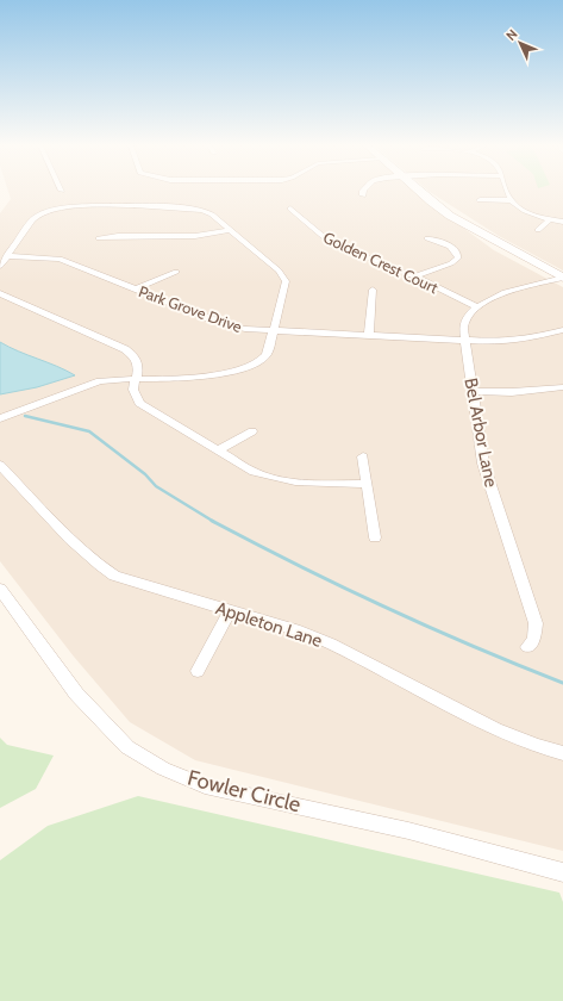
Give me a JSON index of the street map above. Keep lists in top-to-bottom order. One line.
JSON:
{"streets":{"street":["Golden Crest Court","Park Grove Drive","Bel Arbor Lane","Appleton Lane","Fowler Circle"]},"crossings":[["Golden Crest Court","Bel Arbor Lane"],["Park Grove Drive","Bel Arbor Lane"]],"north":"top left"}
